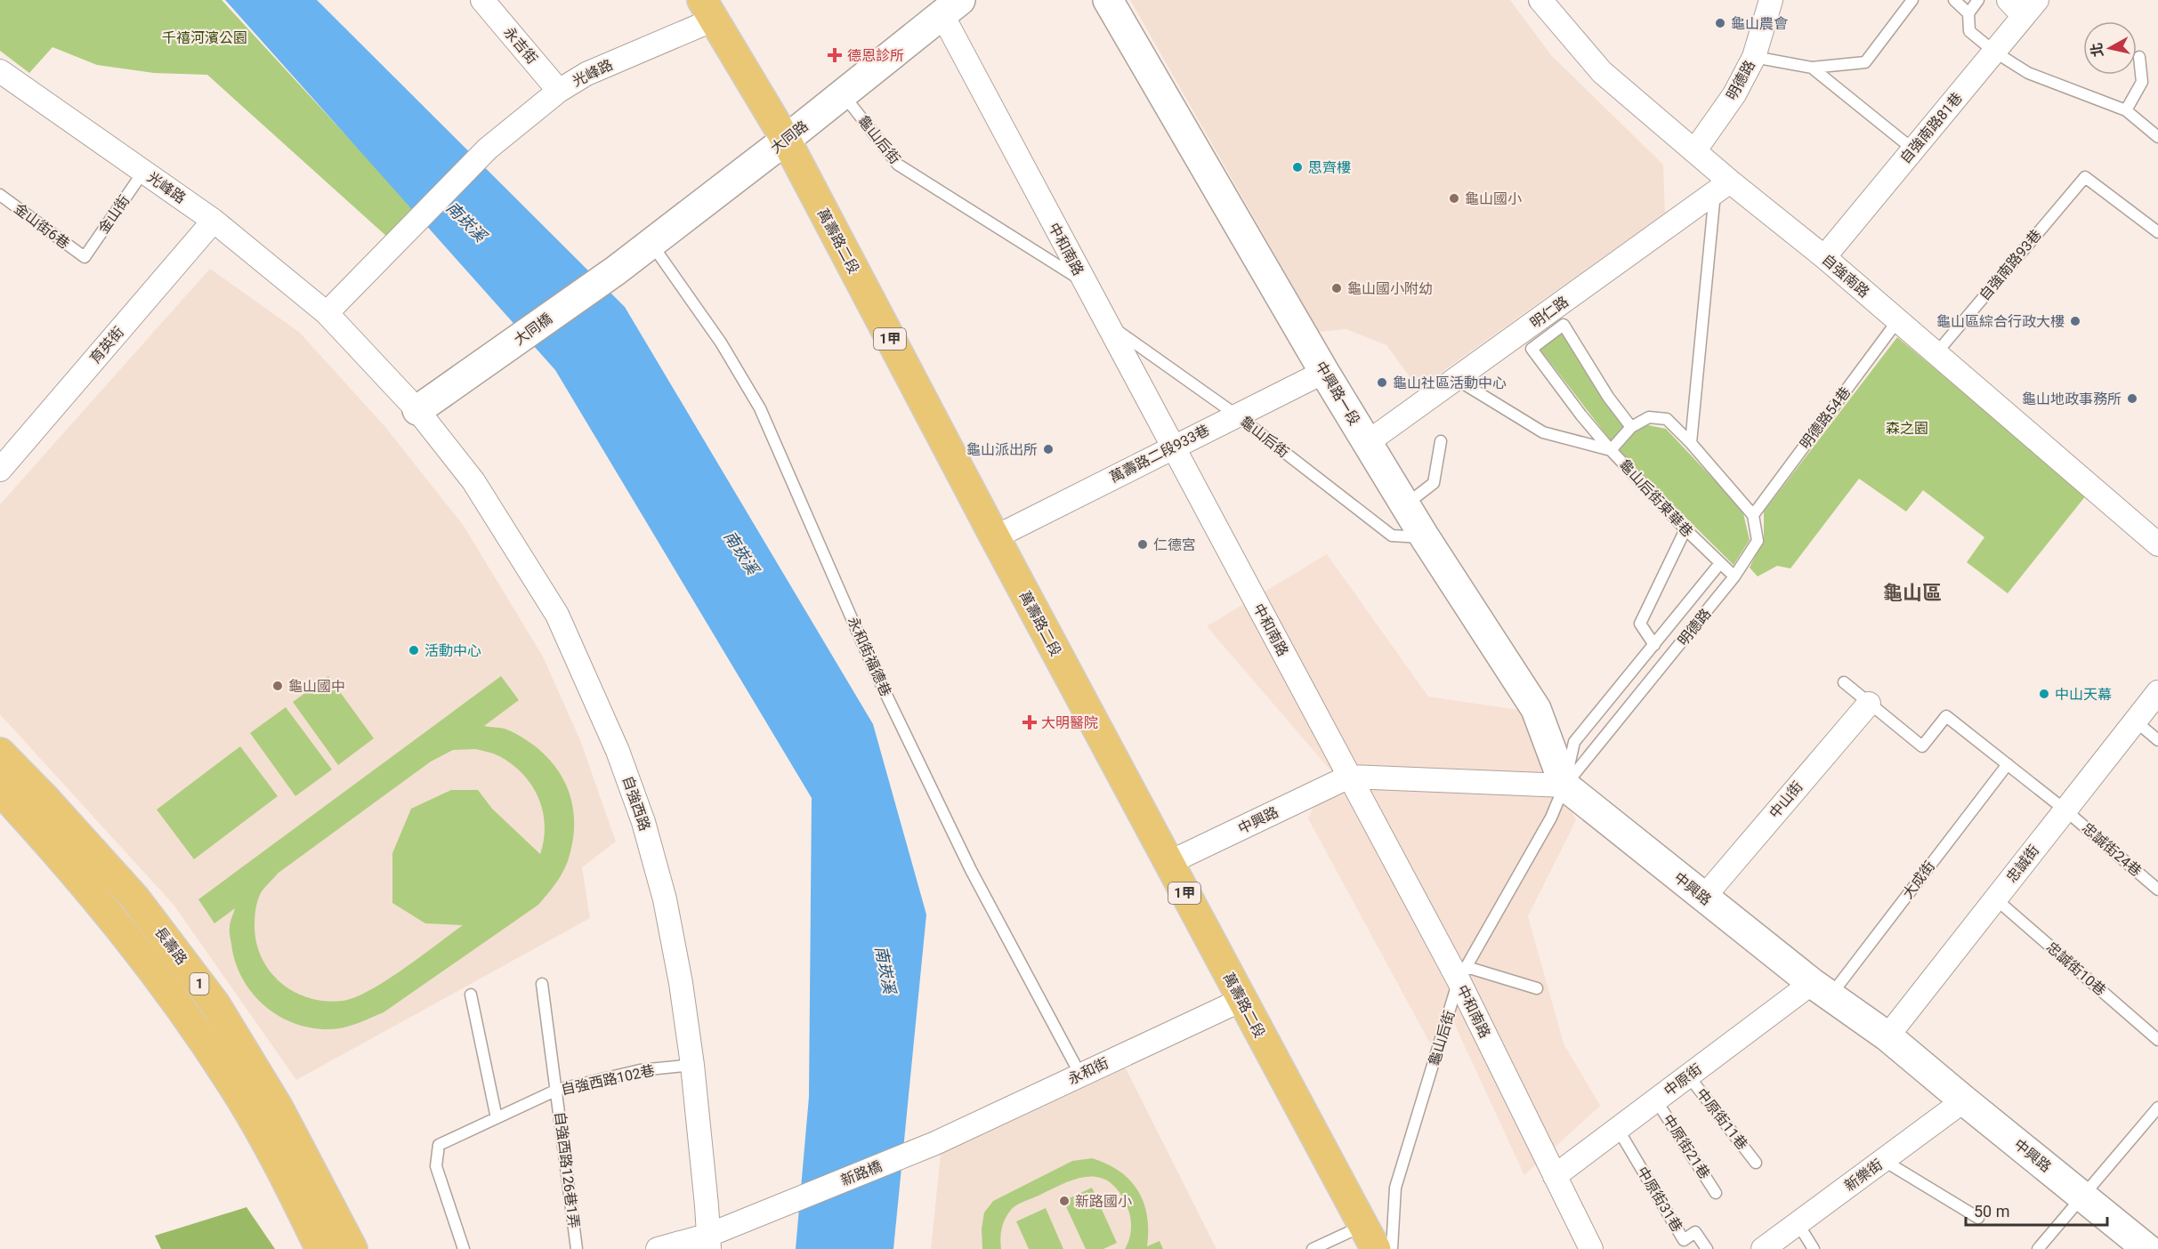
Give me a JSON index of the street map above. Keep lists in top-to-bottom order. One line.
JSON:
{"streets":{"main road":["萬壽路二段","1甲","長壽路","1"],"street":["永吉街","光峰路","明德路","自強南路81巷","大同路","中和南路","自強南路","明仁路","大同橋","育英街","中興路一段","萬壽路二段933巷","中山街","自強西路","中興路","忠誠街","永和街","中原街","新路橋","新樂街"],"lane":["龜山后街","金山街","金山街6巷","自強南路93巷","明德路54巷","龜山后街東華巷","永和街福德巷","忠誠街24巷","大成街","忠誠街10巷","自強西路102巷","中原街11巷","中原街21巷","自強西路126巷1弄","中原街31巷"]},"crossings":[["永吉街","光峰路"],["光峰路","金山街"],["光峰路","萬壽路二段"],["光峰路","大同橋"],["光峰路","育英街"],["光峰路","自強西路"],["明德路","龜山后街"],["明德路","自強南路"],["明德路","中興路一段"],["明德路","明德路54巷"],["明德路","龜山后街東華巷"],["明德路","中興路"],["自強南路81巷","自強南路"],["大同路","龜山后街"],["大同路","萬壽路二段"],["大同路","中和南路"],["大同路","大同橋"],["大同路","永和街福德巷"],["龜山后街","中和南路"],["龜山后街","中興路一段"],["龜山后街","萬壽路二段933巷"],["龜山后街","中興路"],["金山街","金山街6巷"],["萬壽路二段","萬壽路二段933巷"],["萬壽路二段","中興路"],["萬壽路二段","永和街"],["中和南路","萬壽路二段933巷"],["中和南路","中興路"],["中和南路","中原街"],["自強南路93巷","自強南路"],["自強南路","明仁路"],["自強南路","明德路54巷"],["明仁路","中興路一段"],["明仁路","龜山后街東華巷"],["大同橋","自強西路"],["中興路一段","萬壽路二段933巷"],["中興路一段","中興路"],["永和街福德巷","永和街"],["中山街","中興路"],["中山街","忠誠街24巷"],["自強西路","自強西路102巷"],["自強西路","新路橋"],["中興路","忠誠街"],["中興路","大成街"],["中興路","中原街"],["中興路","新樂街"],["忠誠街24巷","忠誠街"],["忠誠街24巷","大成街"],["忠誠街","忠誠街10巷"],["大成街","中原街"],["永和街","新路橋"],["自強西路102巷","自強西路126巷1弄"],["中原街","中原街11巷"],["中原街","中原街21巷"],["中原街","中原街31巷"]],"districts":["龜山區"],"water":["南崁溪"],"parks":["千禧河濱公園","森之園"],"places":{"other":["龜山農會","思齊樓","龜山國小","龜山國小附幼","龜山區綜合行政大樓","龜山社區活動中心","龜山地政事務所","龜山派出所","仁德宮","活動中心","龜山國中","中山天幕","新路國小"],"health":["德恩診所","大明醫院"]},"scale_bar":"50 m","north":"left"}
